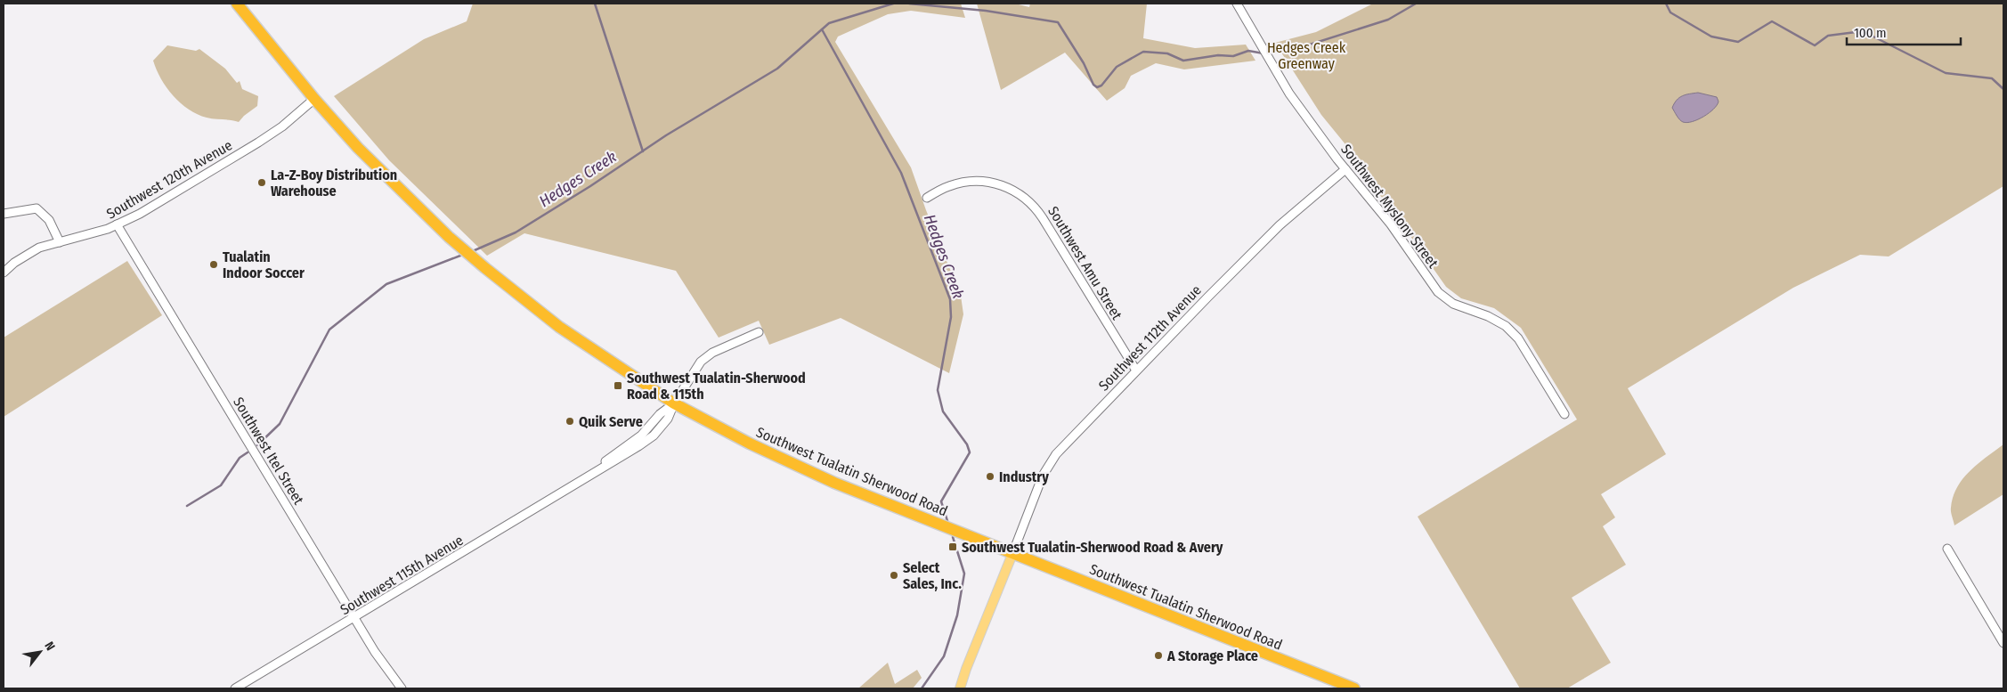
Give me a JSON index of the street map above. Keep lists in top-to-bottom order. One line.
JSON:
{"streets":{"highway":["Southwest Tualatin Sherwood Road"],"street":["Southwest 120th Avenue","Southwest Myslony Street","Southwest Amu Street","Southwest 112th Avenue","Southwest Itel Street","Southwest 115th Avenue"]},"crossings":[["Southwest 120th Avenue","Southwest Itel Street"],["Southwest 120th Avenue","Southwest Tualatin Sherwood Road"],["Southwest Myslony Street","Southwest 112th Avenue"],["Southwest Amu Street","Southwest 112th Avenue"],["Southwest 112th Avenue","Southwest Tualatin Sherwood Road"],["Southwest Itel Street","Southwest 115th Avenue"],["Southwest Tualatin Sherwood Road","Southwest 115th Avenue"]],"water":["Hedges Creek"],"parks":["Hedges Creek Greenway"],"places":{"other":["La-Z-Boy Distribution Warehouse","Tualatin Indoor Soccer","Quik Serve","Industry","Select Sales, Inc.","A Storage Place"],"transit":["Southwest Tualatin-Sherwood Road & 115th","Southwest Tualatin-Sherwood Road & Avery"]},"scale_bar":"100 m","north":"top right"}
